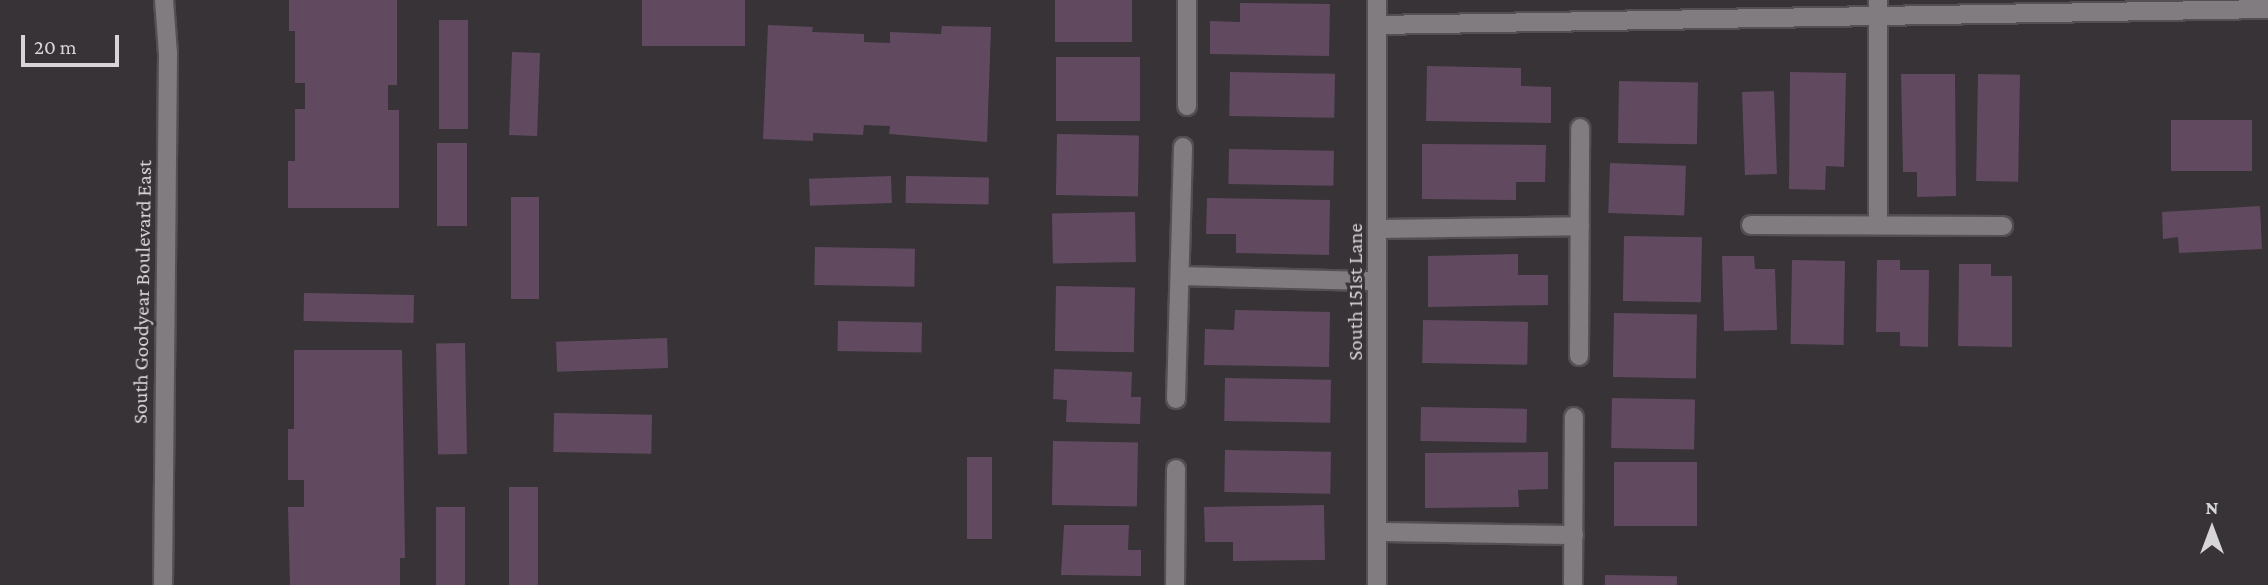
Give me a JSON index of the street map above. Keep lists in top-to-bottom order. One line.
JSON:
{"streets":{"street":["South Goodyear Boulevard East","South 151st Lane"]},"scale_bar":"20 m","north":"top"}
